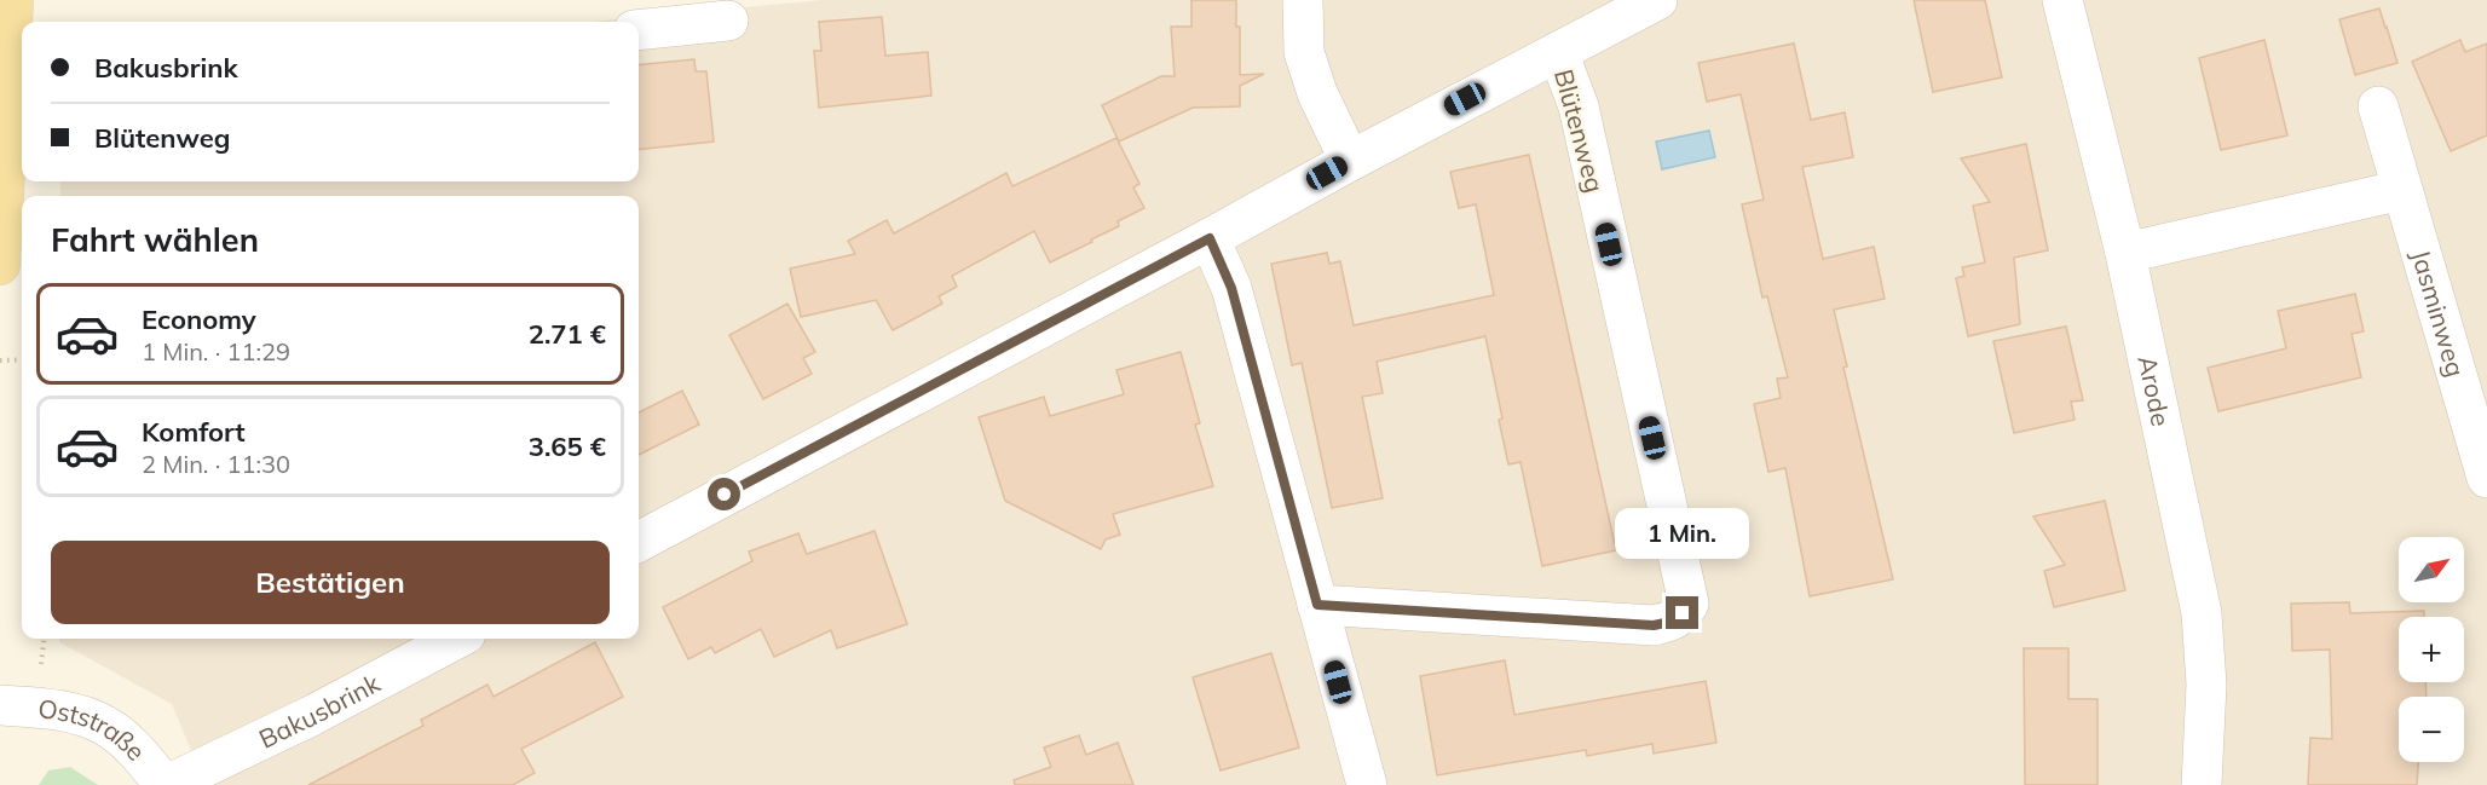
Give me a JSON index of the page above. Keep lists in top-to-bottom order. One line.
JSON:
{"streets":{"street":["Blütenweg","Jasminweg","Arode","Bakusbrink","Oststraße"]},"crossings":[["Bakusbrink","Oststraße"]],"north":"top right","page":{"banner":["Bakusbrink","Blütenweg"],"heading":"Fahrt wählen","list":[{"name":"Economy","note":"1 Min. · 11:29","value":"2.71 €"},{"name":"Komfort","note":"2 Min. · 11:30","value":"3.65 €"}],"bubble":"1 Min.","buttons":"Bestätigen","map_buttons":["+","−"]}}
